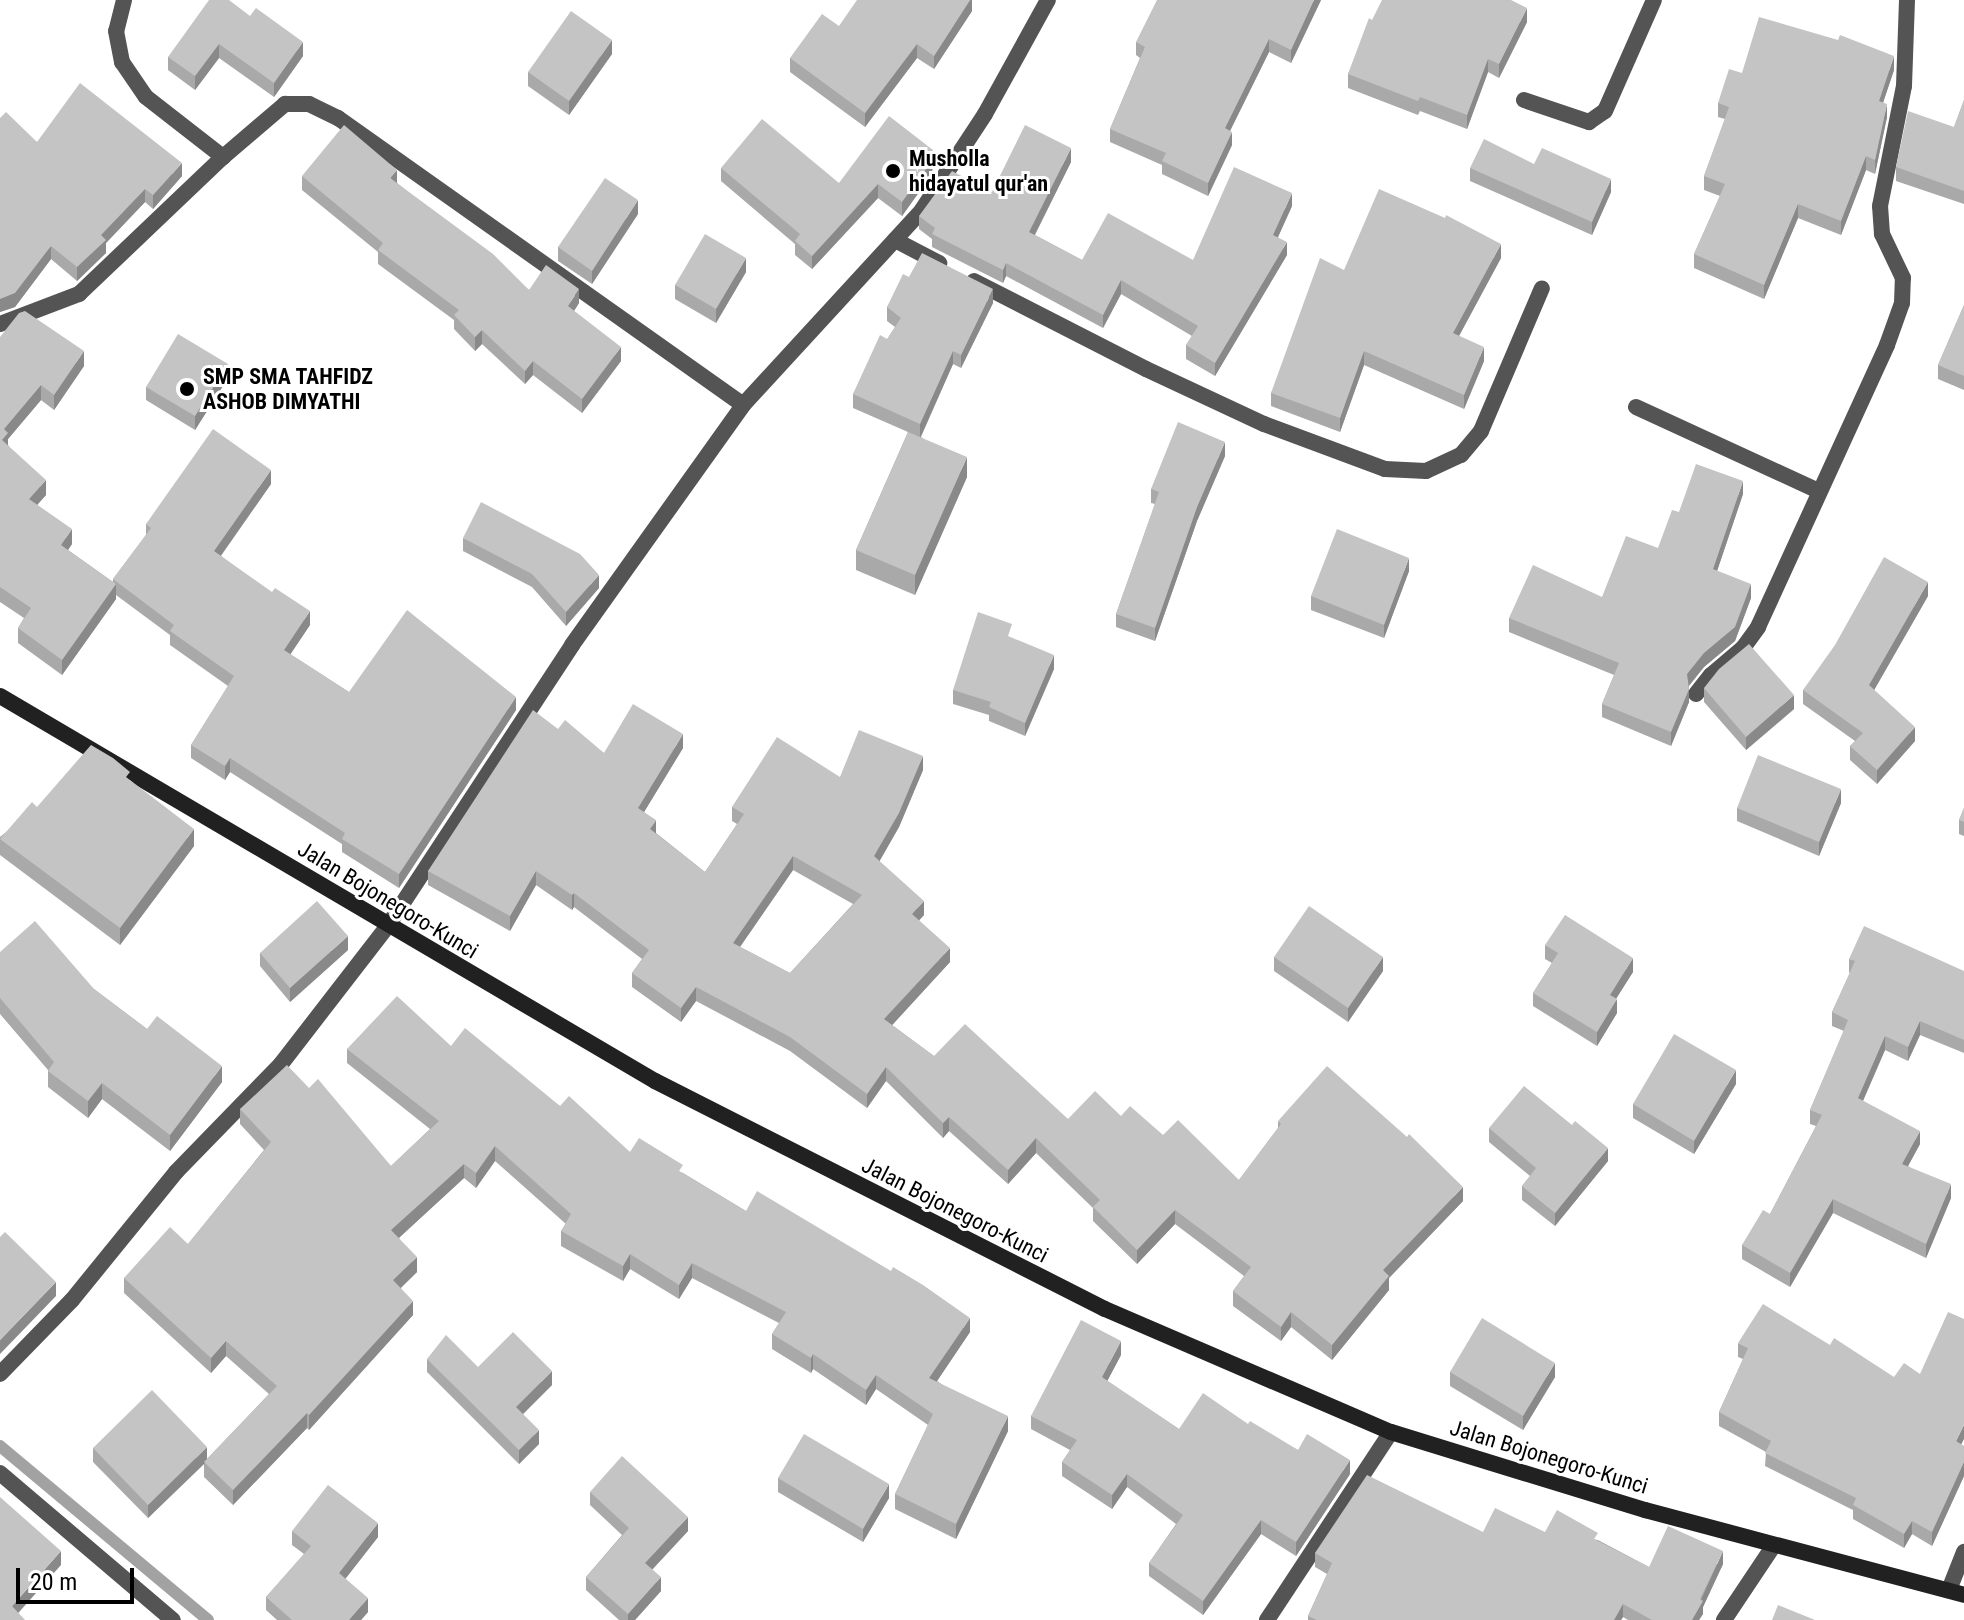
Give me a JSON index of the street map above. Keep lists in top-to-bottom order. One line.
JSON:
{"streets":{"main road":["Jalan Bojonegoro-Kunci"]},"places":["Musholla hidayatul qur'an","SMP SMA TAHFIDZ ASHOB DIMYATHI"],"scale_bar":"20 m"}
